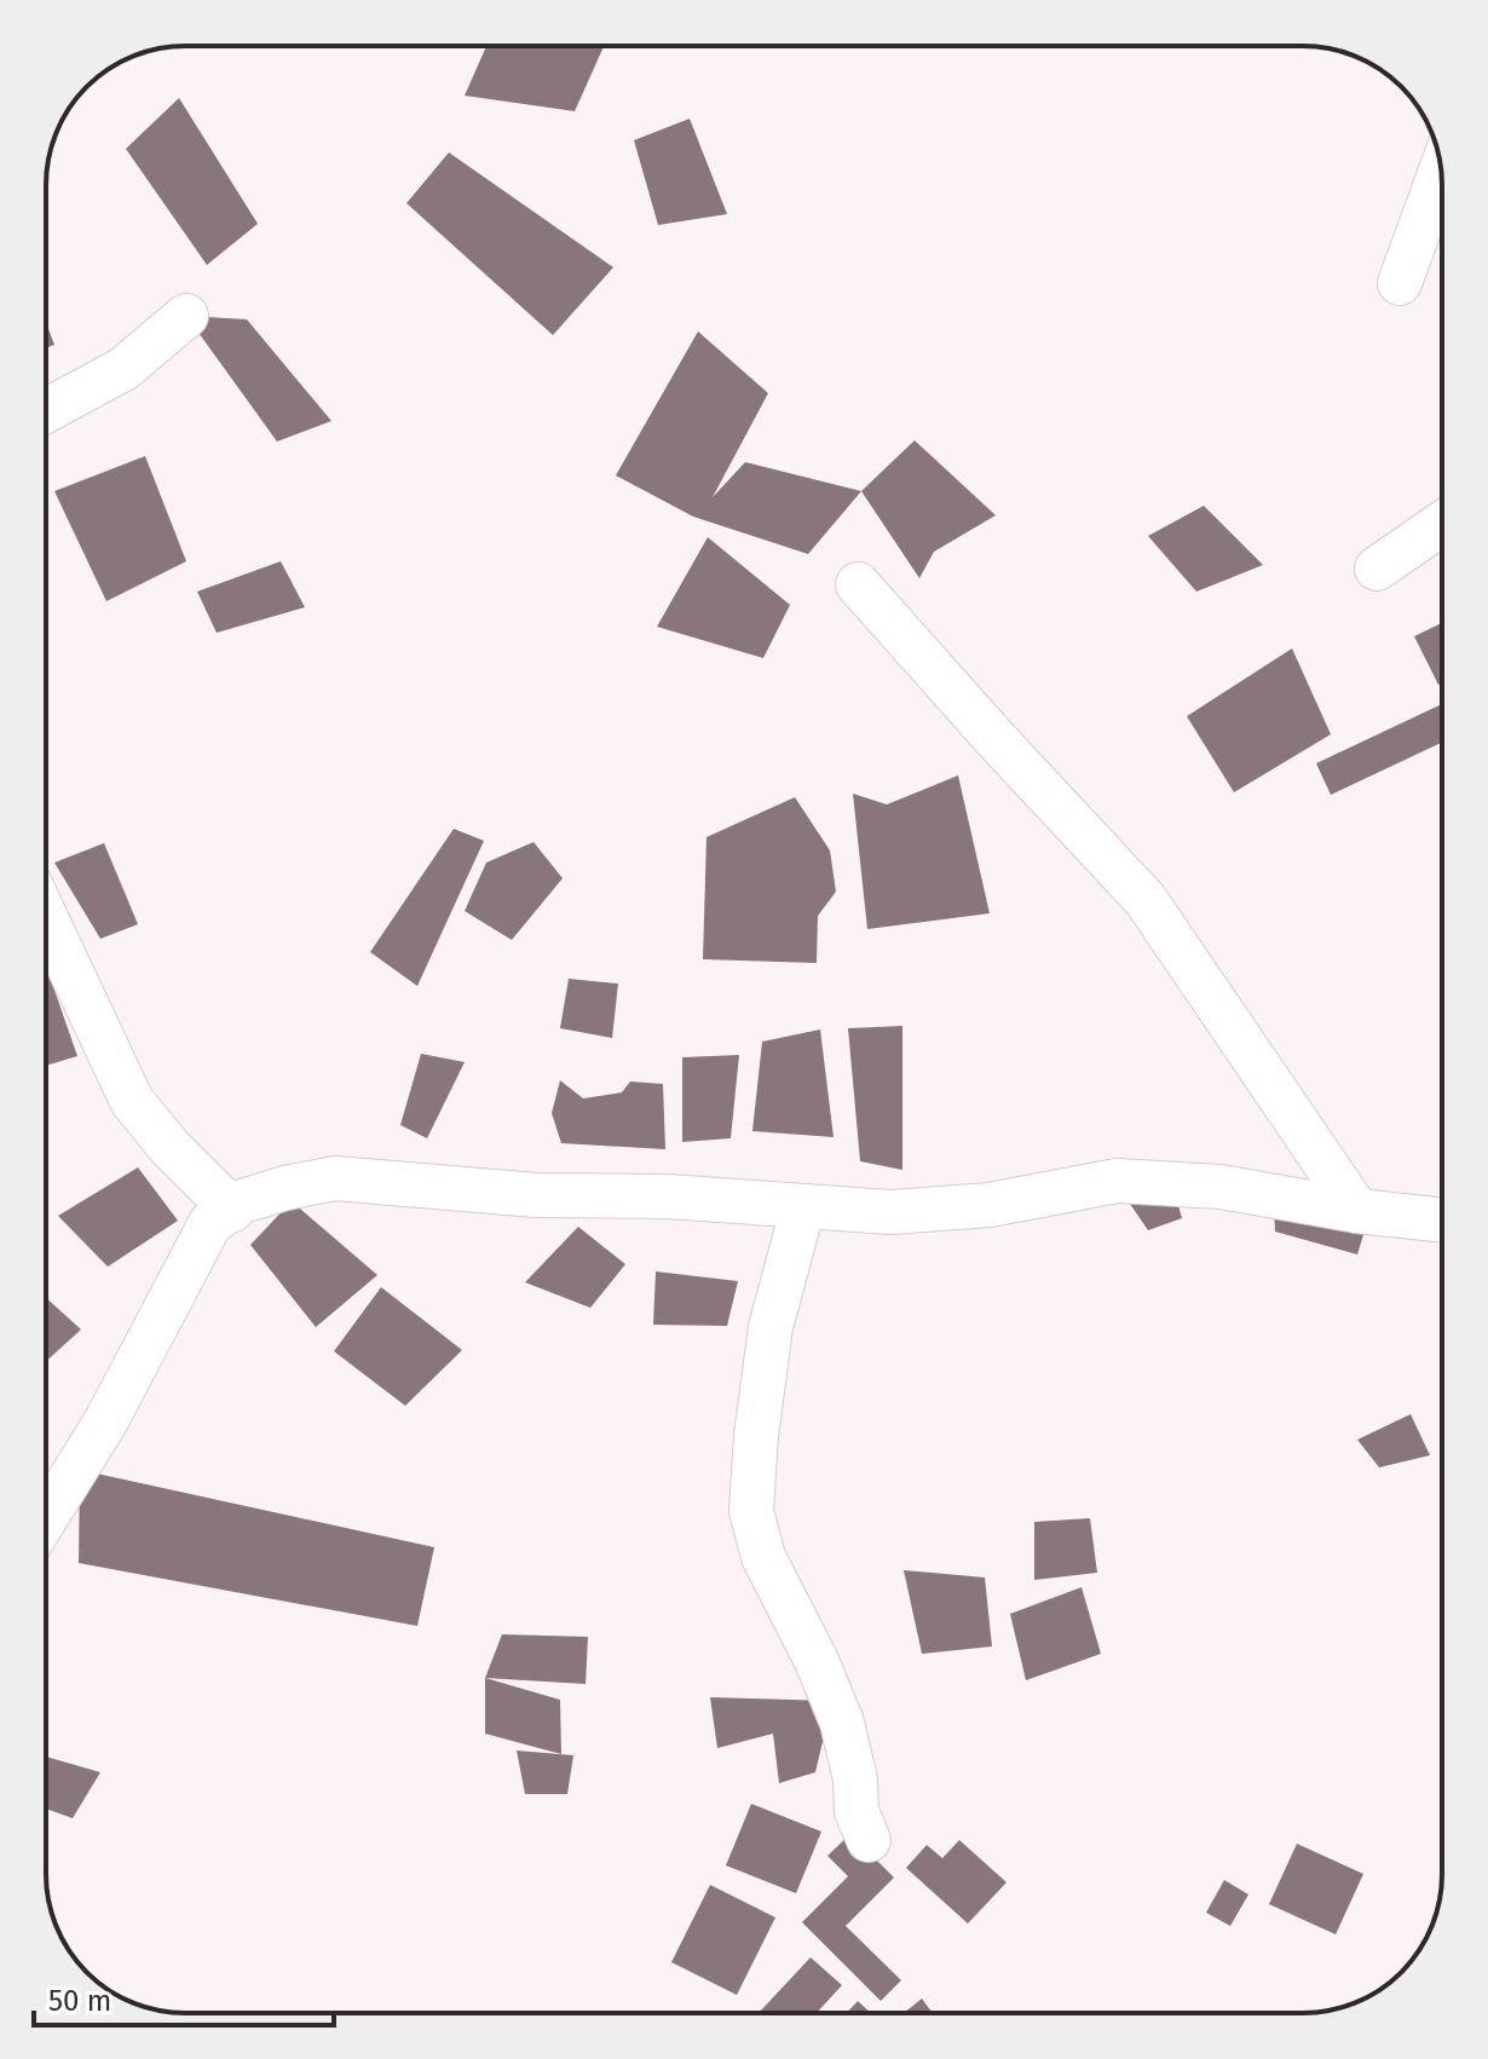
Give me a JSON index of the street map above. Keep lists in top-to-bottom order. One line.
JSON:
{"scale_bar":"50 m"}
